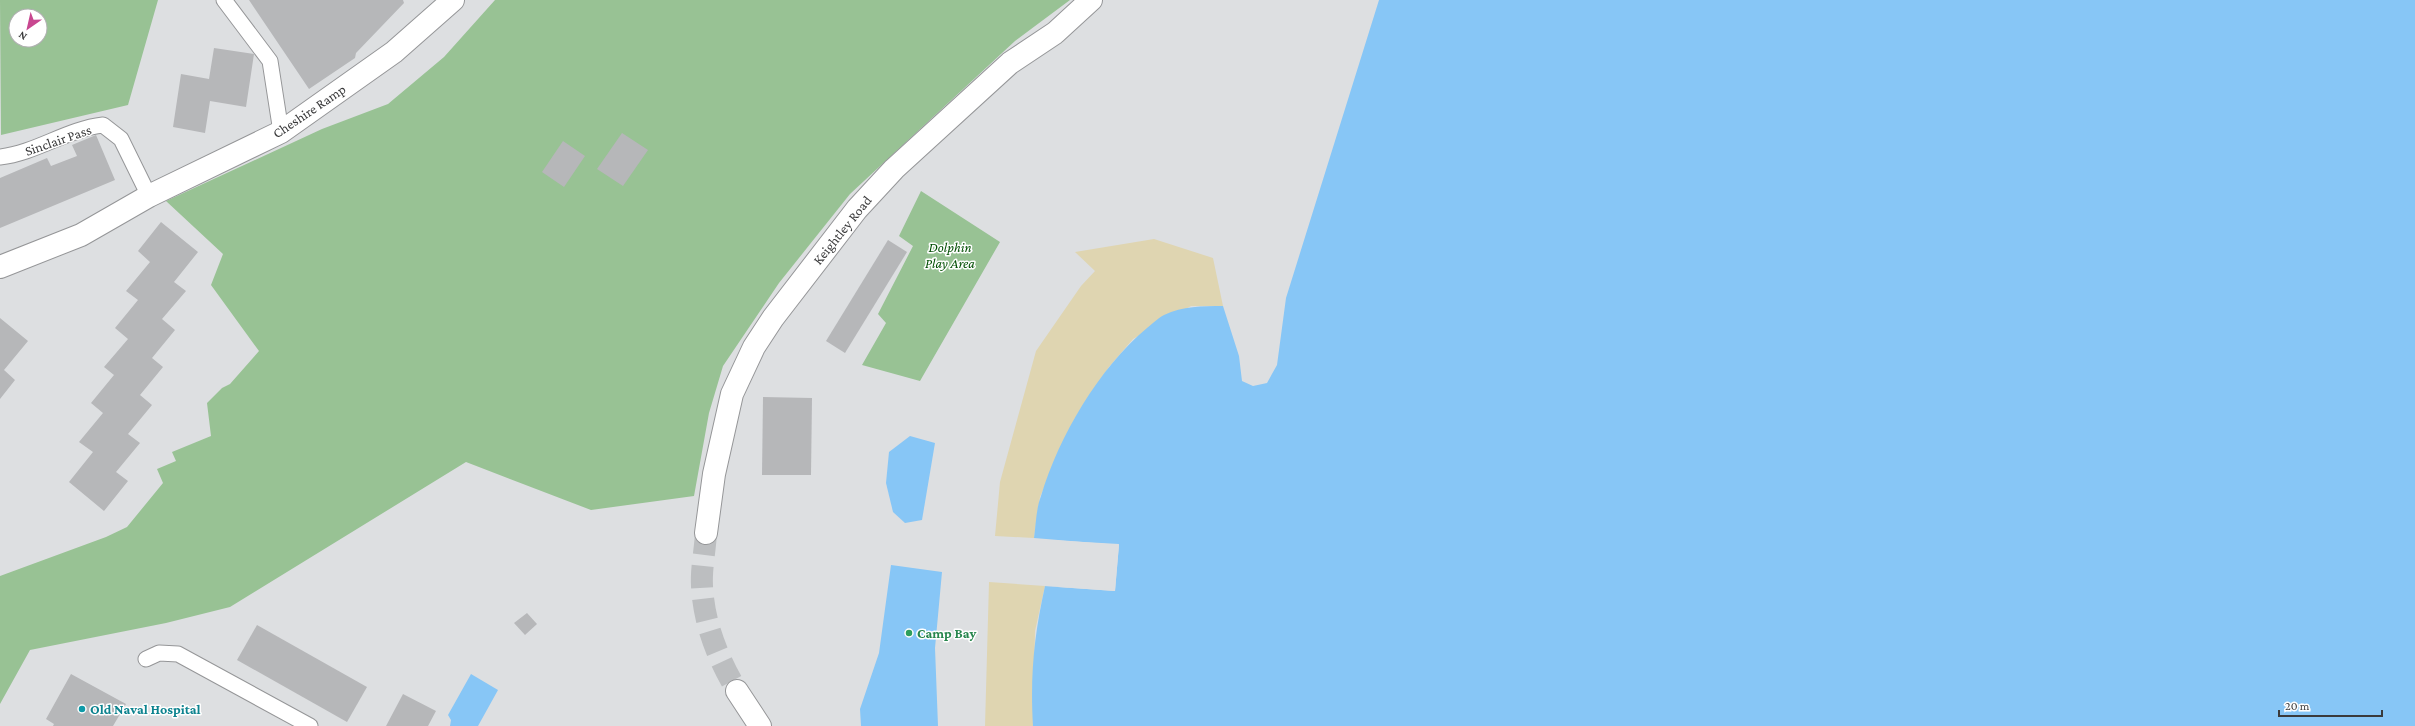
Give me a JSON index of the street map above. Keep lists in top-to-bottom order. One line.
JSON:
{"streets":{"main road":["Cheshire Ramp","Keightley Road"],"lane":["Sinclair Pass"]},"crossings":[["Cheshire Ramp","Sinclair Pass"]],"parks":["Dolphin Play Area"],"places":["Camp Bay","Old Naval Hospital"],"scale_bar":"20 m","north":"bottom left"}
